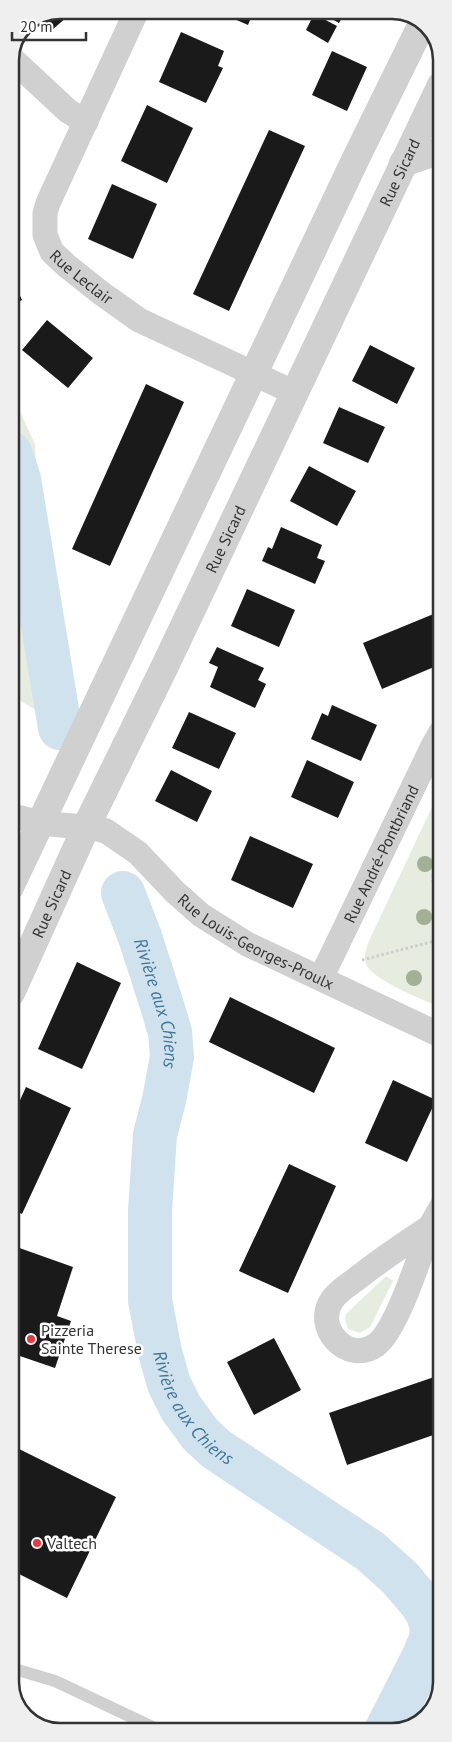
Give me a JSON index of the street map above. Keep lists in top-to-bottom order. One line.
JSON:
{"streets":{"street":["Rue Sicard","Rue Leclair","Rue André-Pontbriand","Rue Louis-Georges-Proulx"]},"crossings":[["Rue Sicard","Rue Leclair"],["Rue Sicard","Rue Louis-Georges-Proulx"],["Rue André-Pontbriand","Rue Louis-Georges-Proulx"]],"water":["Rivière aux Chiens"],"places":["Pizzeria Sainte Therese","Valtech"],"scale_bar":"20 m"}
